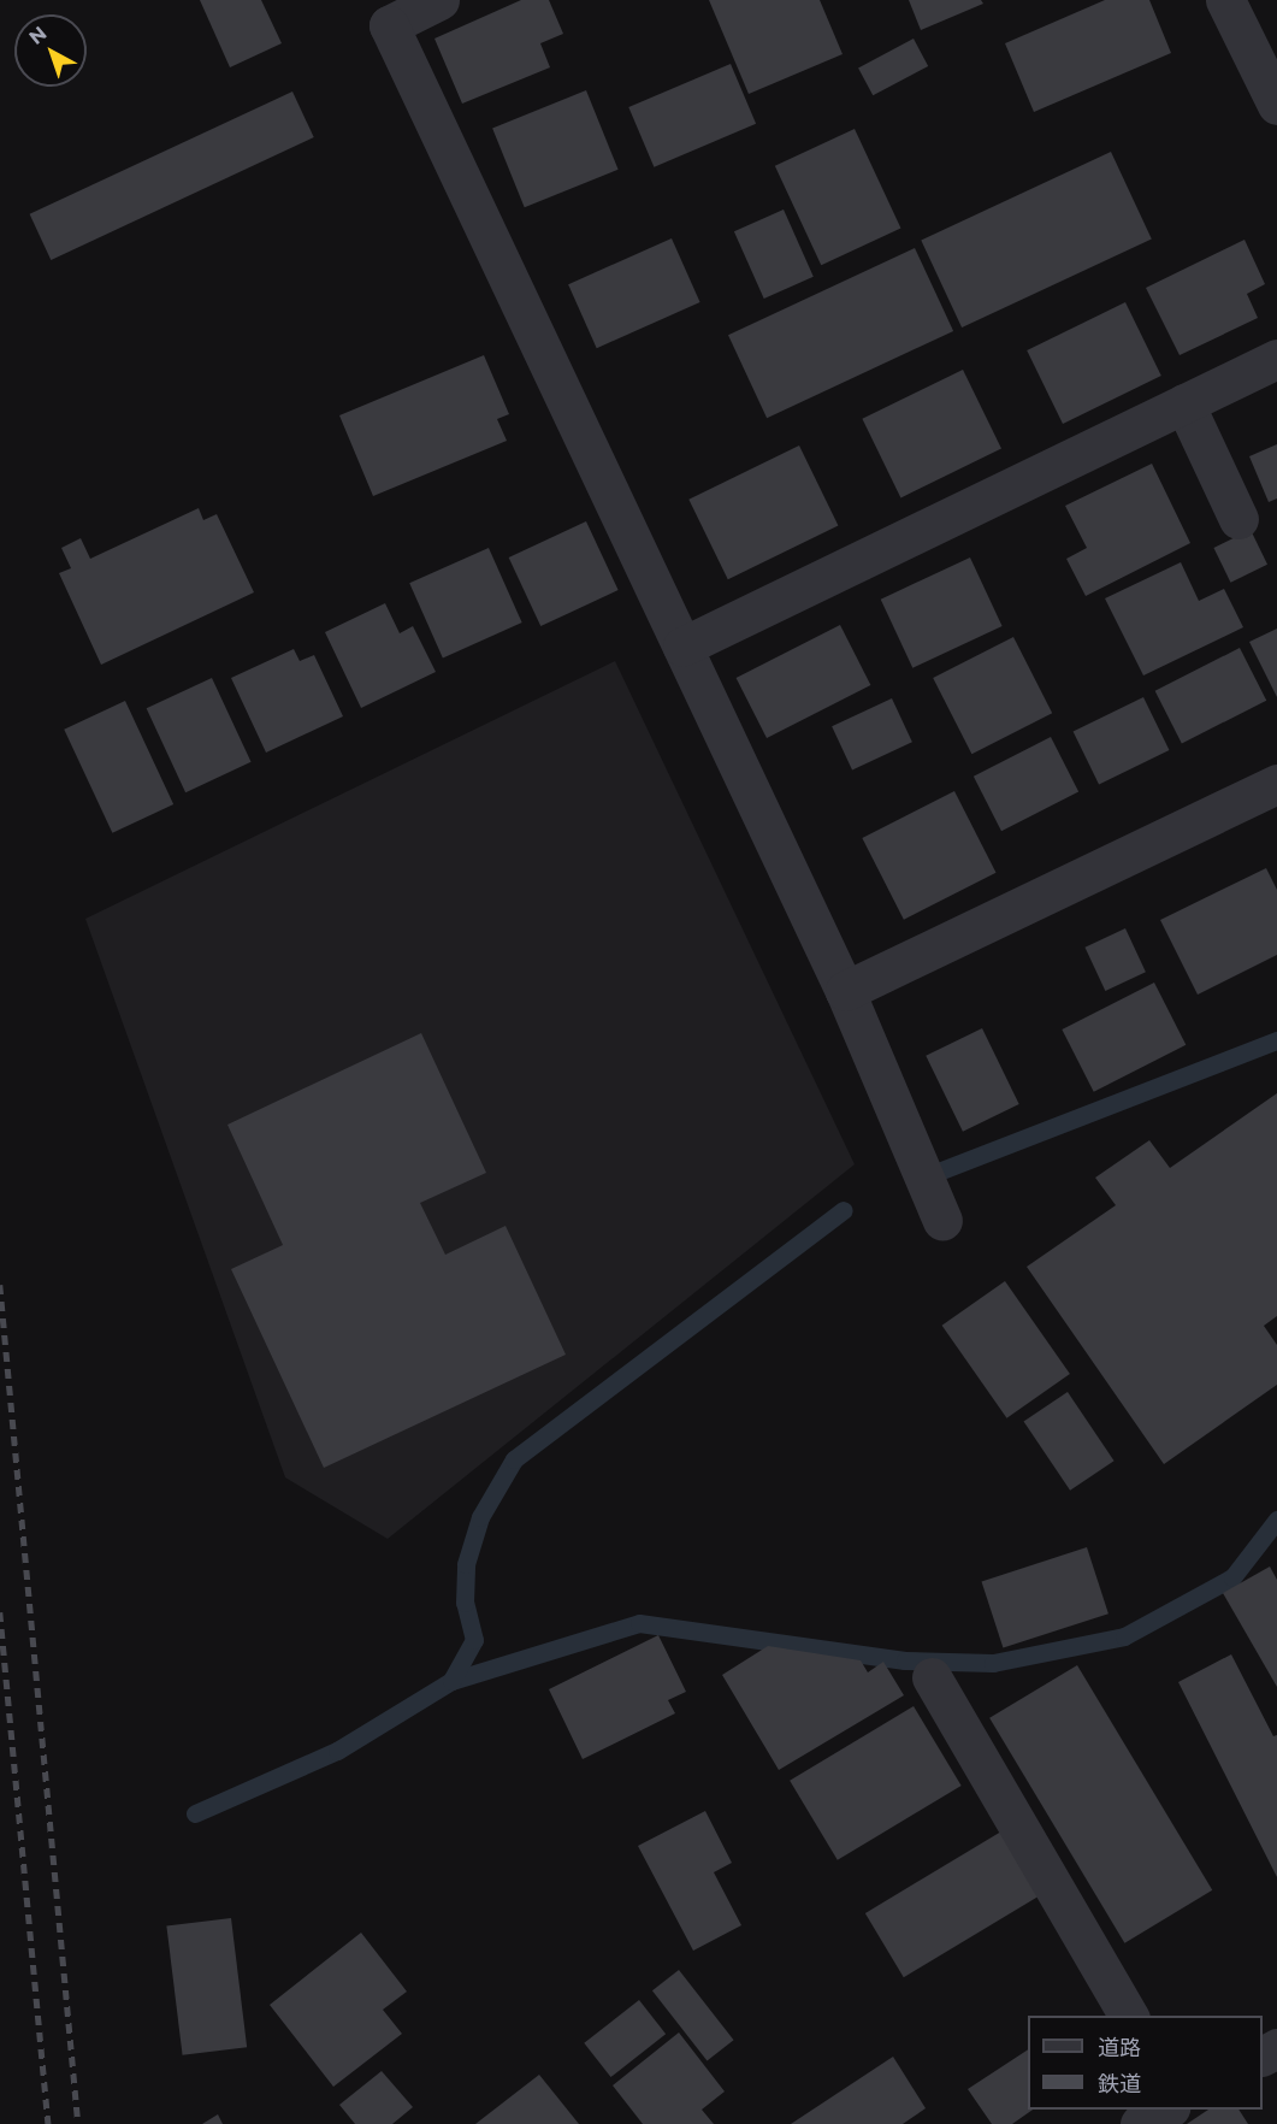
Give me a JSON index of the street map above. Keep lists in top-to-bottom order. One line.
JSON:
{"legend":["道路","鉄道"],"north":"top left"}
